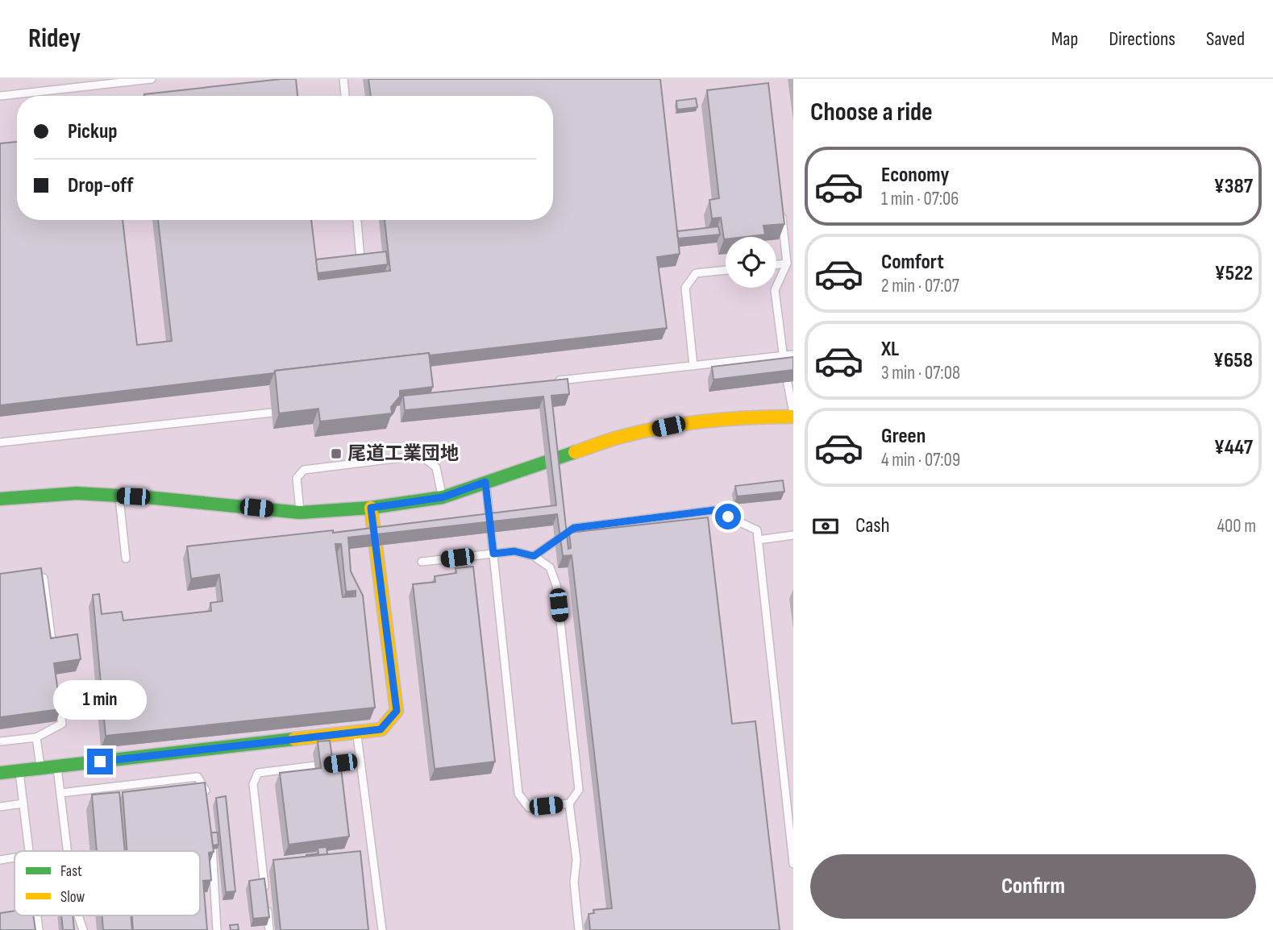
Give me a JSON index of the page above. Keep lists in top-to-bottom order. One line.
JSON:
{"places":{"transit":["尾道工業団地"]},"legend":["Fast","Slow"],"page":{"header":"Ridey","nav":["Map","Directions","Saved"],"heading":"Choose a ride","banner":["Pickup","Drop-off"],"list":[{"name":"Economy","note":"1 min · 07:06","value":"¥387"},{"name":"Comfort","note":"2 min · 07:07","value":"¥522"},{"name":"XL","note":"3 min · 07:08","value":"¥658"},{"name":"Green","note":"4 min · 07:09","value":"¥447"}],"pay":["Cash","400 m"],"bubble":"1 min","buttons":"Confirm"}}
